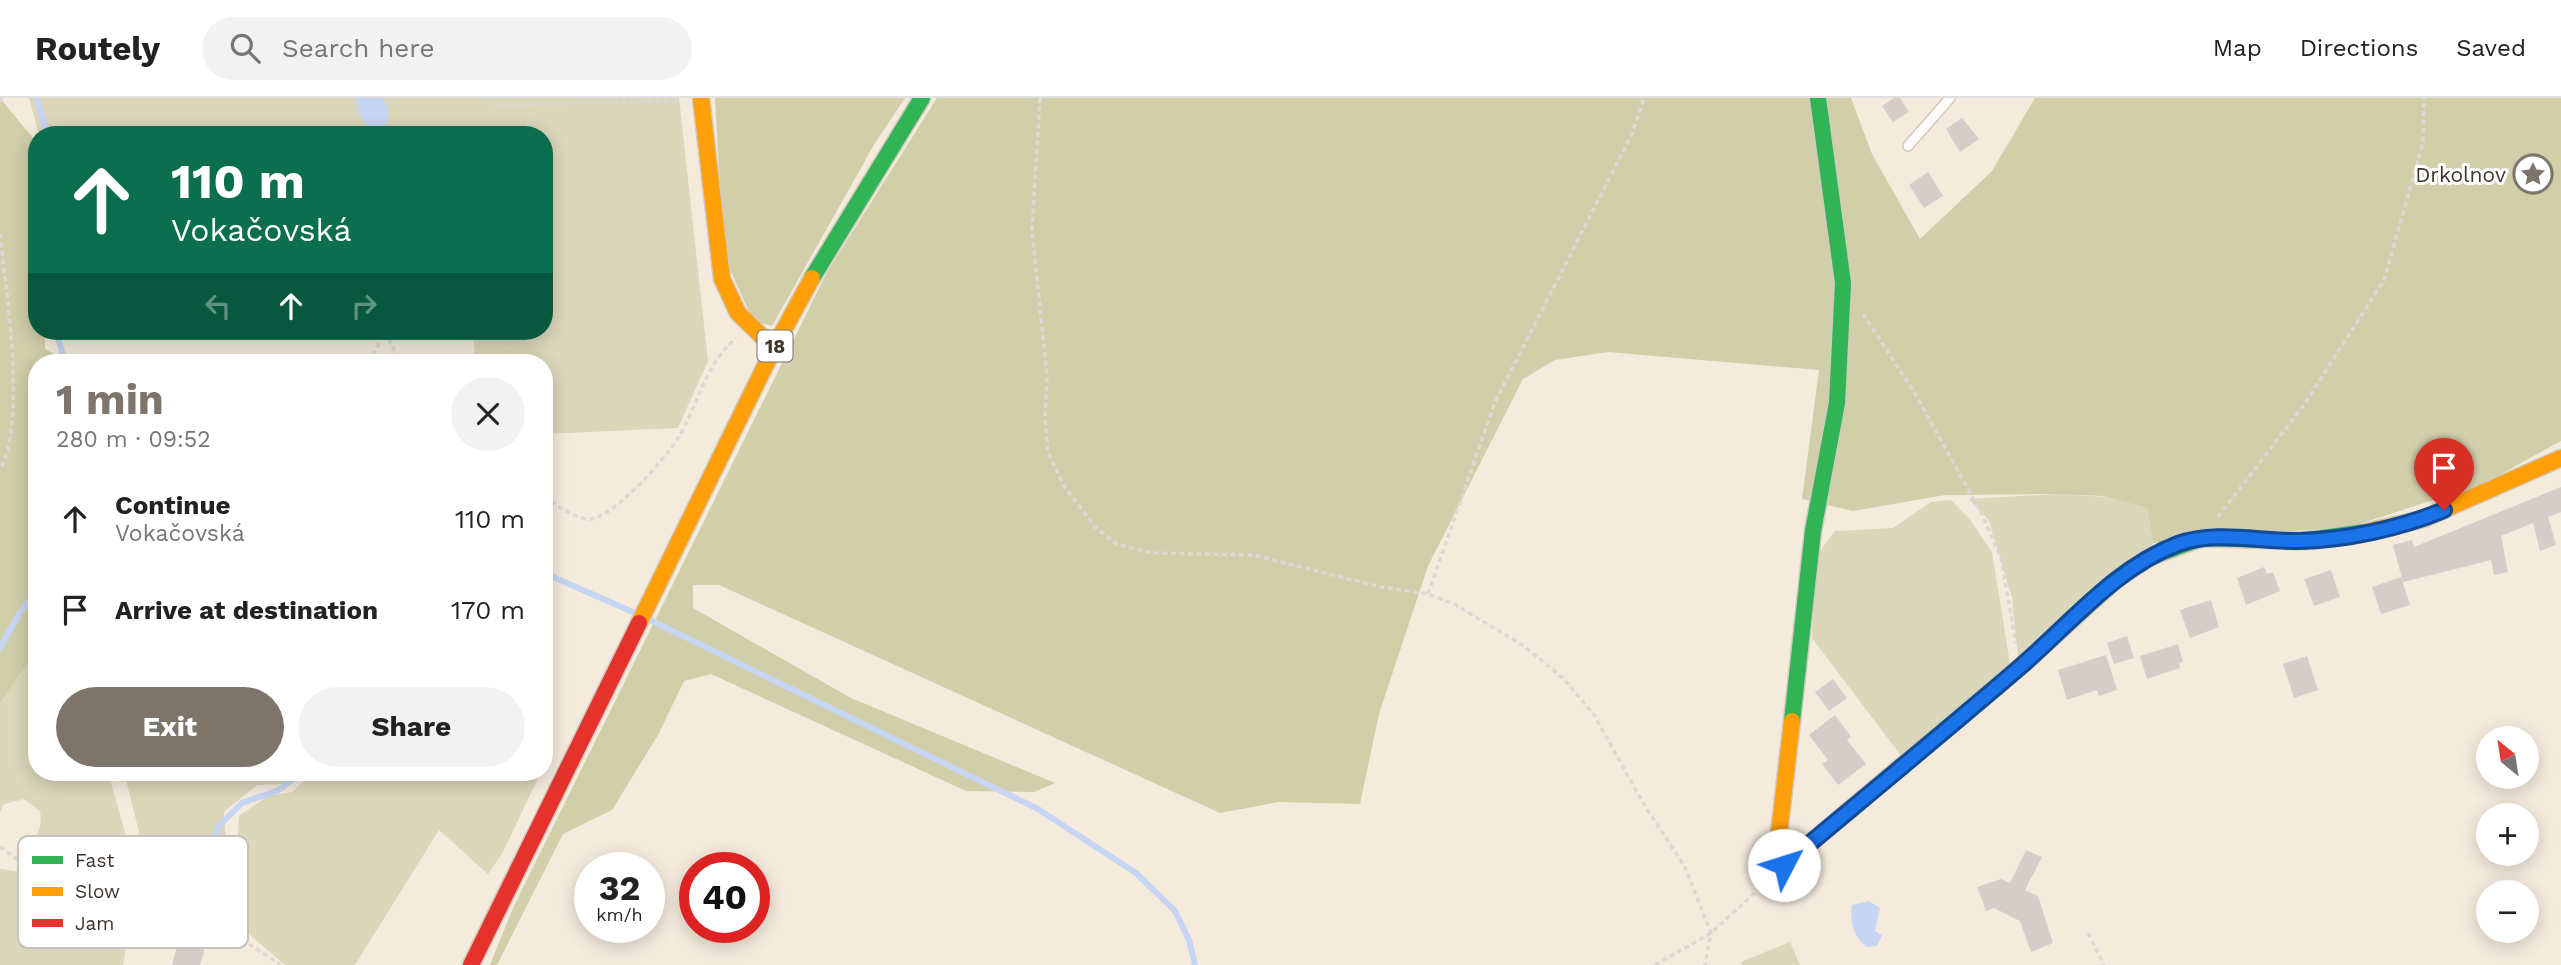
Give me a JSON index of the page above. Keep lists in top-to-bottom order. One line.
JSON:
{"streets":{"street":["18"]},"places":{"place":["Drkolnov"]},"legend":["Fast","Slow","Jam"],"north":"top left","page":{"header":"Routely","search":"Search here","nav":["Map","Directions","Saved"],"turn":["110 m","Vokačovská"],"heading":["1 min","280 m · 09:52"],"list":[{"name":"Continue","note":"Vokačovská","value":"110 m"},{"name":"Arrive at destination","value":"170 m"}],"buttons":["Exit","Share"],"map_buttons":["+","−"],"speed":"32 km/h","limit":"40"}}
